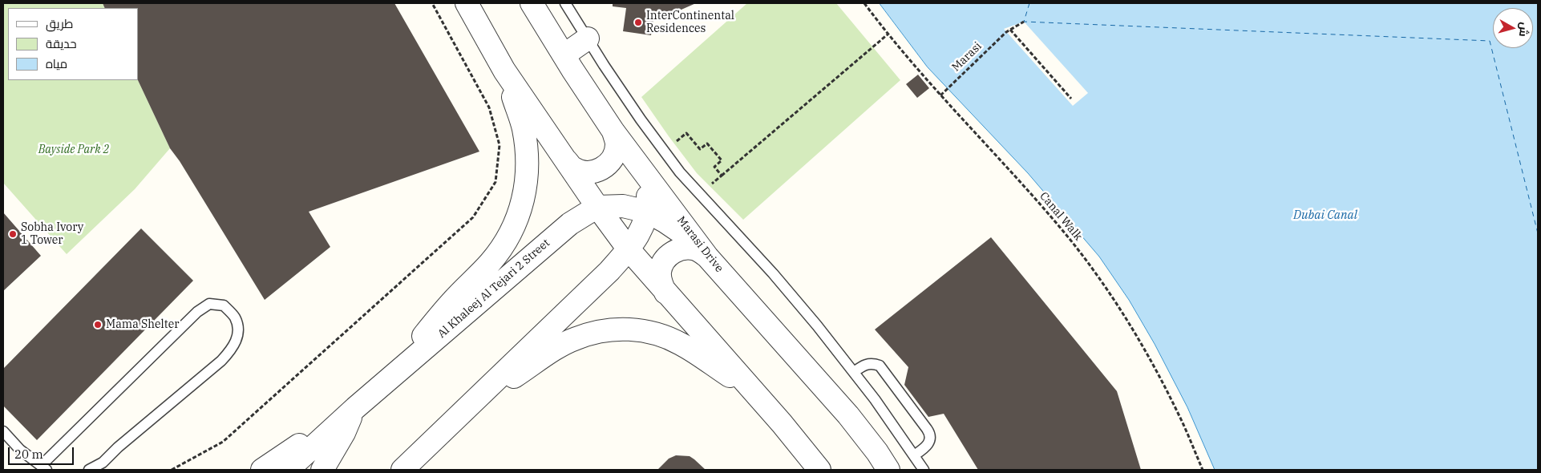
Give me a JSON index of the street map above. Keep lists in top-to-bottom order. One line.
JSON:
{"streets":{"street":["Marasi Drive","Al Khaleej Al Tejari 2 Street"],"path":["Marasi","Canal Walk"]},"crossings":[["Marasi","Canal Walk"],["Marasi Drive","Al Khaleej Al Tejari 2 Street"]],"water":["Dubai Canal"],"parks":["Bayside Park 2"],"places":["InterContinental Residences","Sobha Ivory 1 Tower","Mama Shelter"],"legend":["طريق","حديقة","مياه"],"scale_bar":"20 m","north":"right"}
